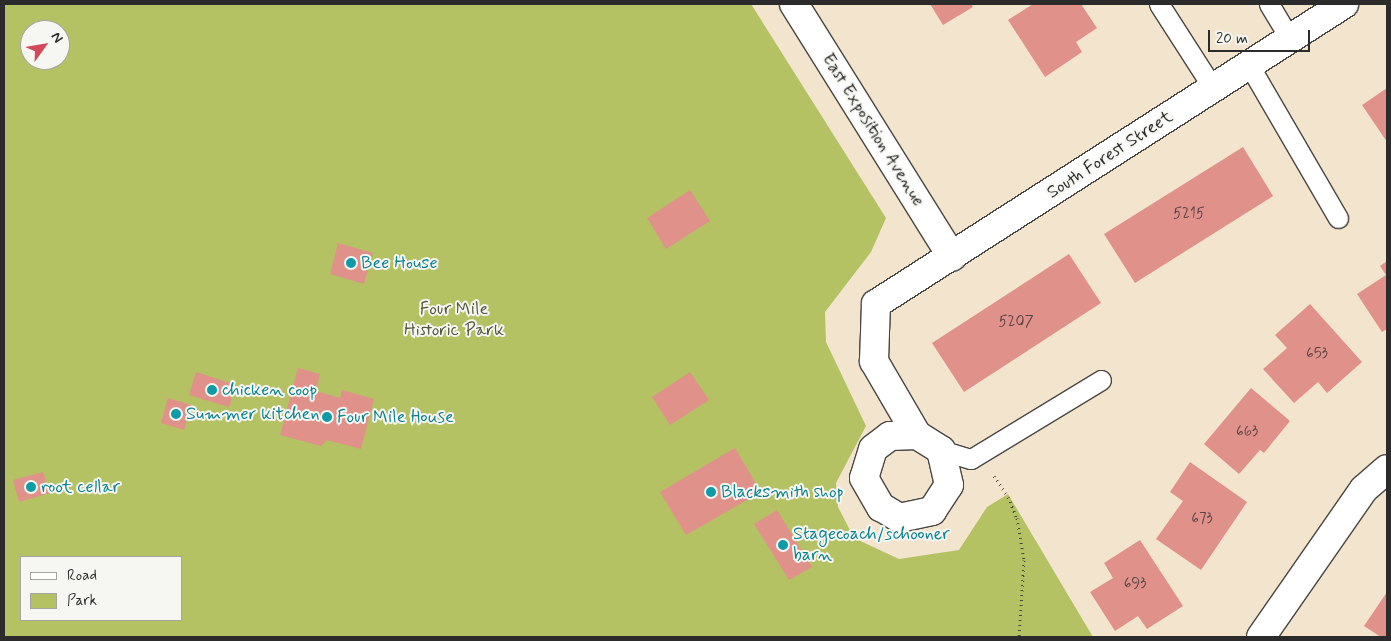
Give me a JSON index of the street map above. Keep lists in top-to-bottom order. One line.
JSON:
{"streets":{"street":["East Exposition Avenue","South Forest Street"]},"crossings":[["East Exposition Avenue","South Forest Street"]],"parks":["Four Mile Historic Park"],"places":["Bee House","chicken coop","Summer kitchen","Four Mile House","root cellar","Blacksmith shop","Stagecoach/schooner barn"],"house_numbers":["5215","5207","653","663","673","693"],"legend":["Road","Park"],"scale_bar":"20 m","north":"top right"}
